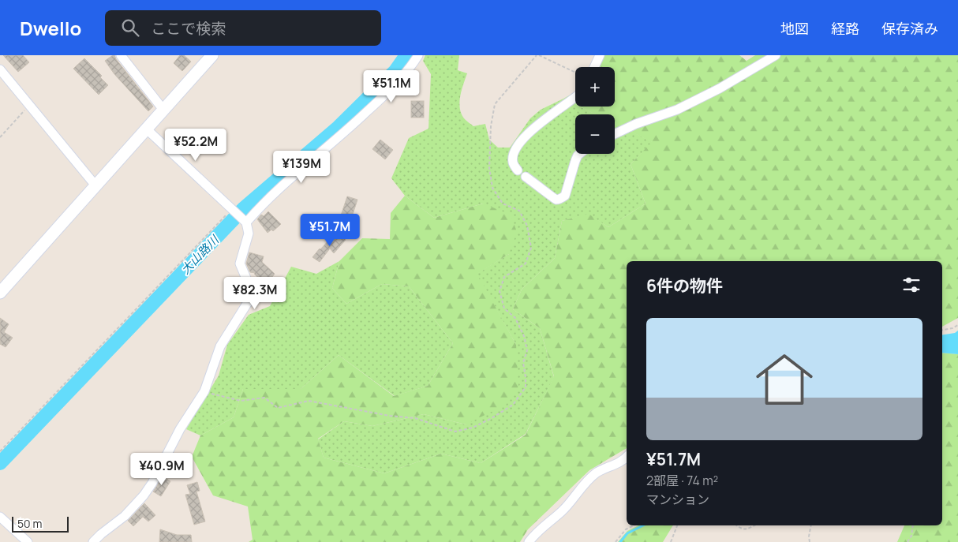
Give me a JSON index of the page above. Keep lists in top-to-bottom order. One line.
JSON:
{"water":["大山路川"],"scale_bar":"50 m","page":{"header":"Dwello","search":"ここで検索","nav":["地図","経路","保存済み"],"map_buttons":["+","−"],"price":["¥51.1M","¥52.2M","¥139M","¥51.7M","¥82.3M","¥40.9M"],"heading":"6件の物件","list":[{"name":"¥51.7M","note":"2部屋 · 74 m² · マンション"}],"scale":"50 m"}}
